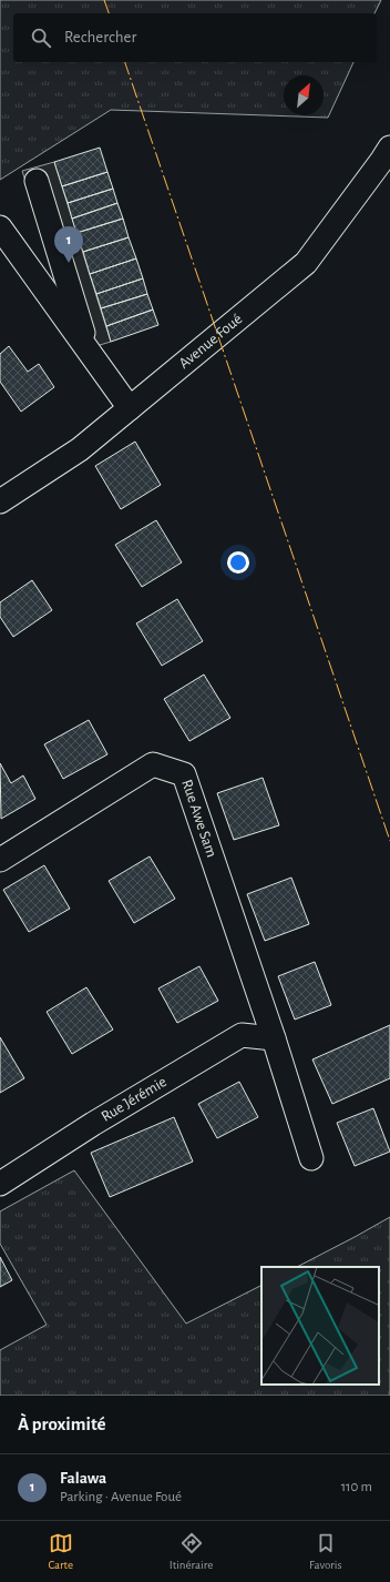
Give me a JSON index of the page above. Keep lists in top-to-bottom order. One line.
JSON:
{"streets":{"street":["Avenue Foué","Rue Awe Sam","Rue Jérémie"]},"crossings":[["Rue Awe Sam","Rue Jérémie"]],"north":"top right","page":{"search":"Rechercher","pins":"1","heading":"À proximité","list":[{"mark":"1","name":"Falawa","note":"Parking · Avenue Foué","value":"110 m"}],"nav":["Carte","Itinéraire","Favoris"]}}
